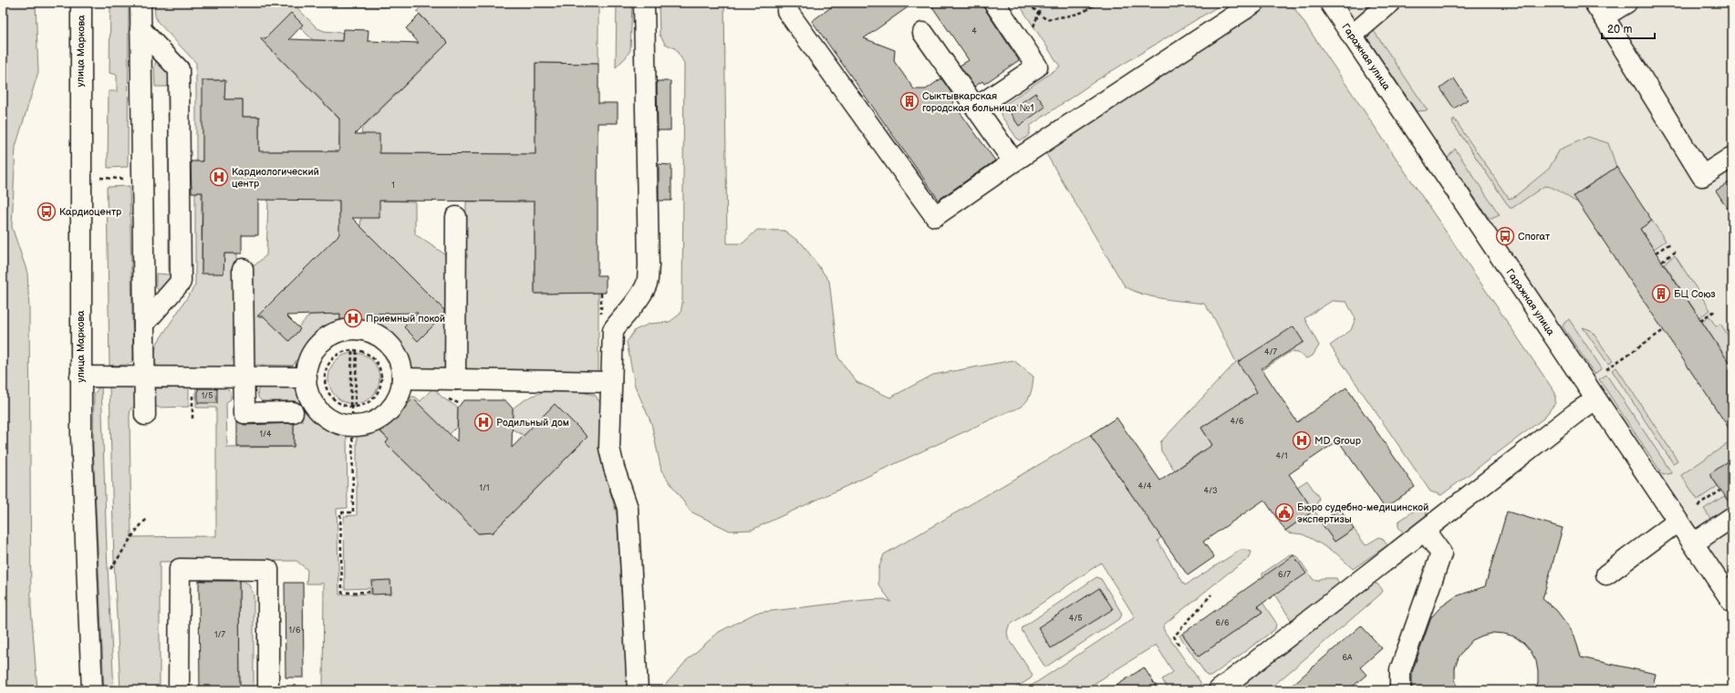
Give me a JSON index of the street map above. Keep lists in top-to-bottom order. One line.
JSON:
{"streets":{"street":["улица Маркова","Гаражная улица"]},"places":{"building":["Сыктывкарская городская больница №1","БЦ Союз"],"hospital":["Кардиологический центр","Приемный покой","Родильный дом","MD Group"],"bus stop":["Кардиоцентр","Спогат"],"public building":["Бюро судебно-медицинской экспертизы"]},"house_numbers":["4","1","4/7","1/5","4/6","1/4","4/1","4/4","1/1","4/3","6/7","4/5","6/6","1/6","1/7","6А"],"scale_bar":"20 m"}
